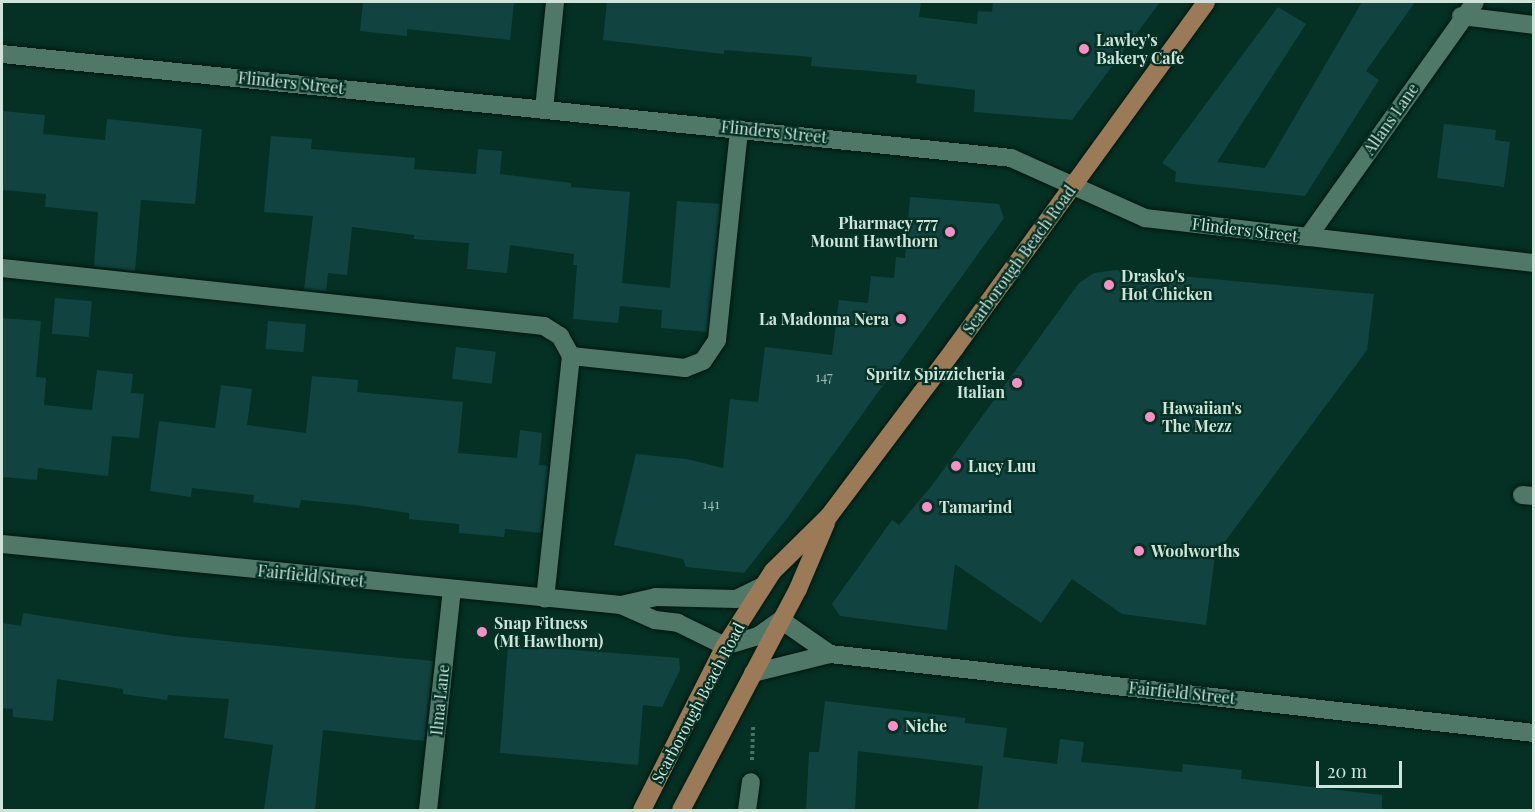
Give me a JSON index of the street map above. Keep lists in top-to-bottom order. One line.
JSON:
{"streets":{"main road":["Scarborough Beach Road"],"street":["Flinders Street","Allans Lane","Fairfield Street","Ilma Lane"]},"crossings":[["Flinders Street","Allans Lane"],["Flinders Street","Scarborough Beach Road"],["Scarborough Beach Road","Fairfield Street"],["Fairfield Street","Ilma Lane"]],"places":["Lawley's Bakery Cafe","Pharmacy 777 Mount Hawthorn","Drasko's Hot Chicken","La Madonna Nera","Spritz Spizzicheria Italian","Hawaiian's The Mezz","Lucy Luu","Tamarind","Woolworths","Snap Fitness (Mt Hawthorn)","Niche"],"house_numbers":["147","141"],"scale_bar":"20 m"}
